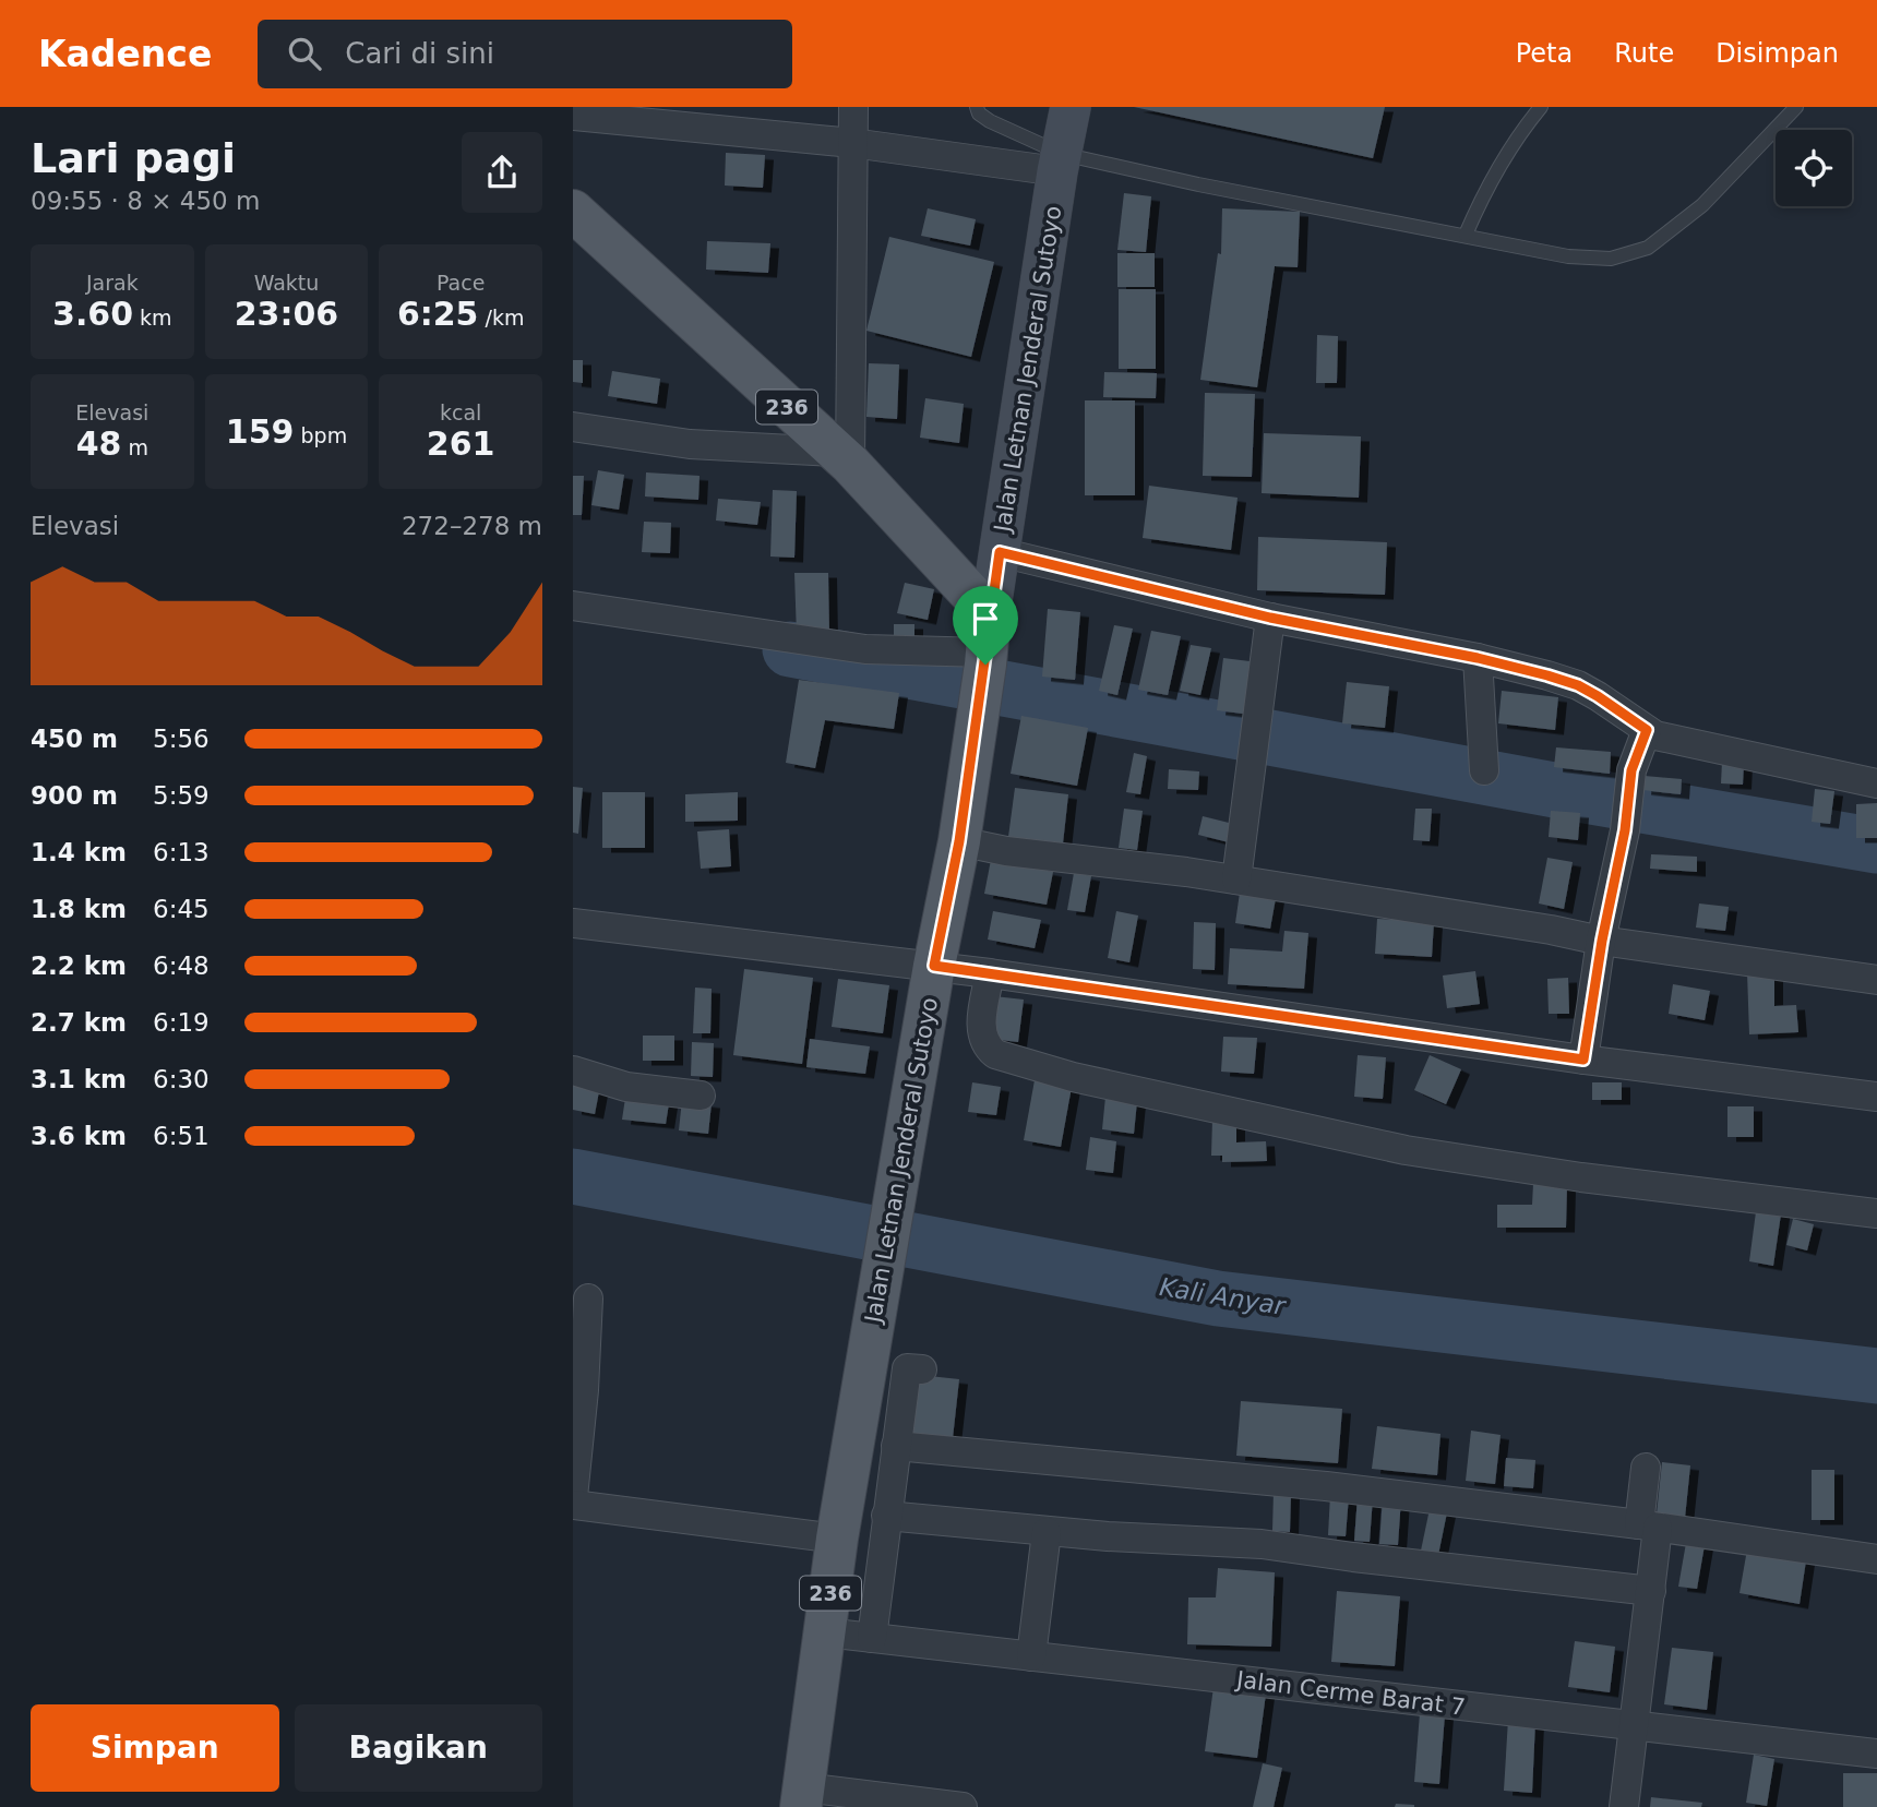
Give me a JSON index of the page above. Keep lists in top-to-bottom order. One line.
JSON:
{"streets":{"main road":["Jalan Letnan Jenderal Sutoyo","236"],"street":["Jalan Cerme Barat 7"]},"crossings":[["Jalan Letnan Jenderal Sutoyo","236"],["Jalan Letnan Jenderal Sutoyo","Jalan Cerme Barat 7"]],"water":["Kali Anyar"],"page":{"header":"Kadence","search":"Cari di sini","nav":["Peta","Rute","Disimpan"],"heading":["Lari pagi","09:55 · 8 × 450 m"],"stats":[["Jarak","3.60 km"],["Waktu","23:06"],["Pace","6:25 /km"],["Elevasi","48 m"],["159 bpm"],["kcal","261"]],"chart":["Elevasi","272–278 m"],"list":[{"name":"450 m","note":"5:56"},{"name":"900 m","note":"5:59"},{"name":"1.4 km","note":"6:13"},{"name":"1.8 km","note":"6:45"},{"name":"2.2 km","note":"6:48"},{"name":"2.7 km","note":"6:19"},{"name":"3.1 km","note":"6:30"},{"name":"3.6 km","note":"6:51"}],"buttons":["Simpan","Bagikan"]}}
